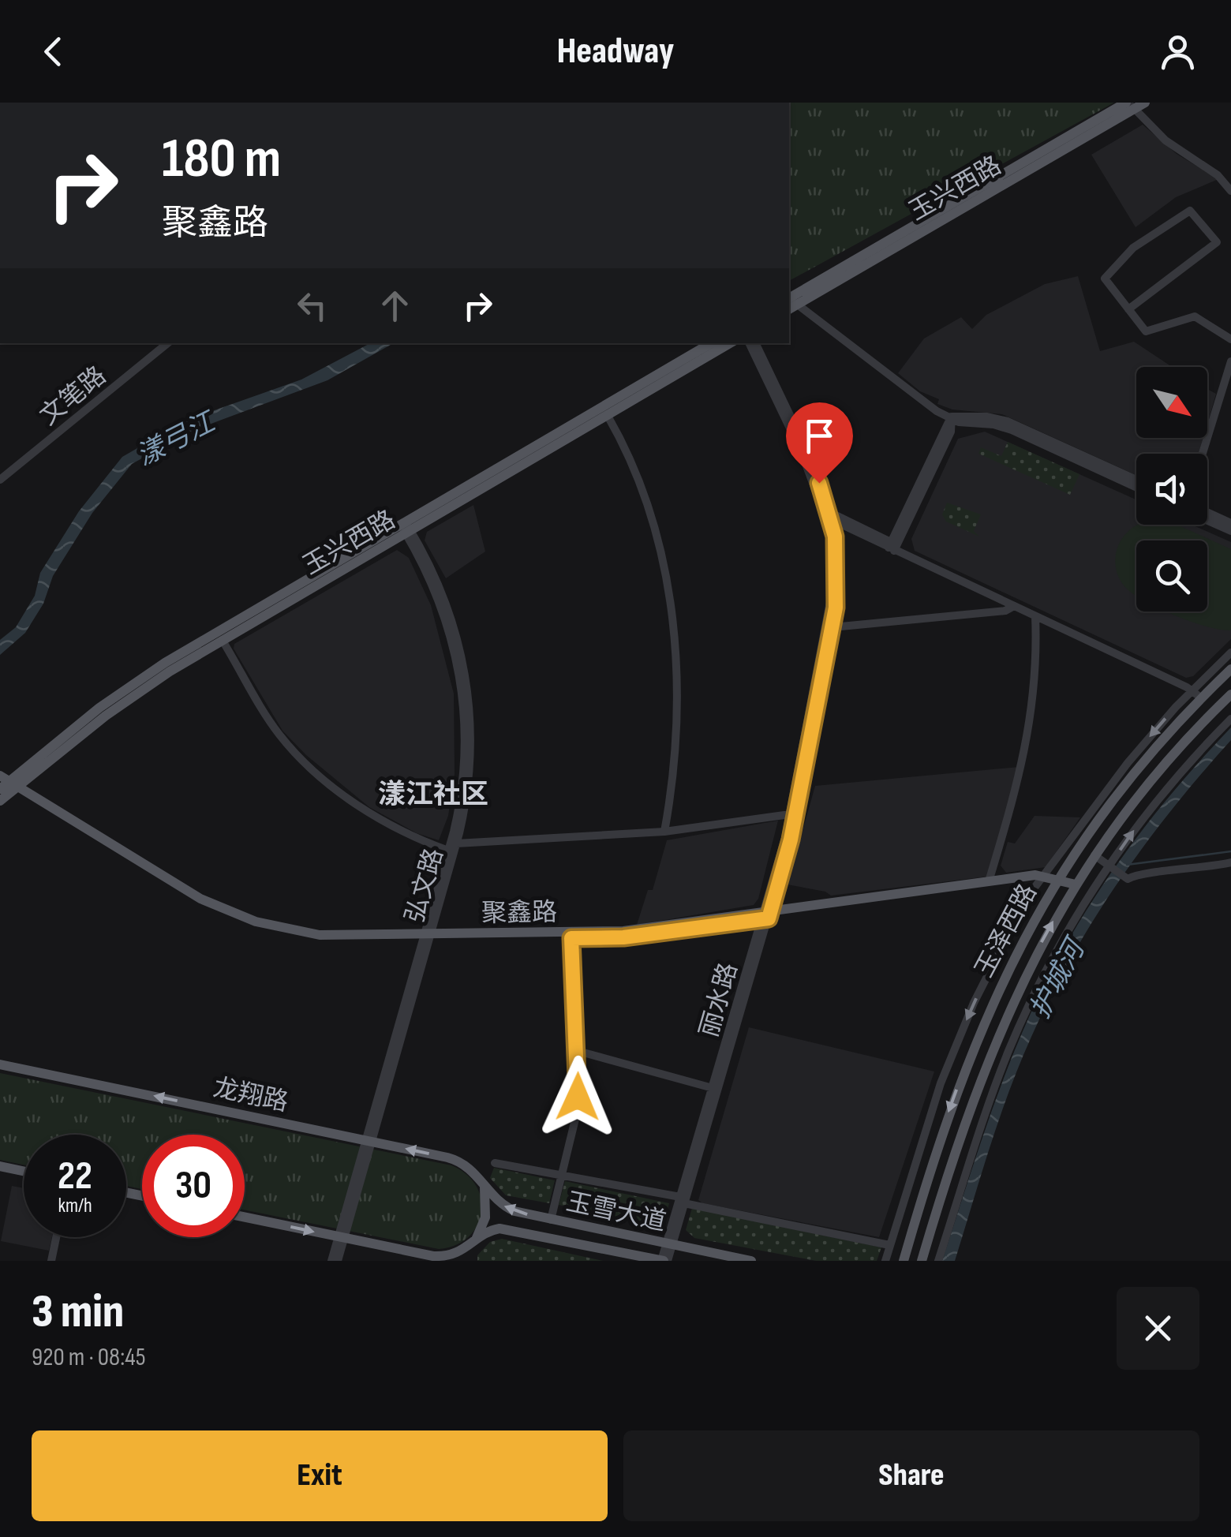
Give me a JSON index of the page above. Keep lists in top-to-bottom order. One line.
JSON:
{"streets":{"main road":["玉兴西路","聚鑫路","玉泽西路","龙翔路","玉雪大道"],"street":["文笔路","弘文路","丽水路"]},"crossings":[["玉兴西路","弘文路"],["玉兴西路","聚鑫路"],["弘文路","聚鑫路"],["弘文路","龙翔路"],["聚鑫路","玉泽西路"],["聚鑫路","丽水路"],["丽水路","玉雪大道"],["龙翔路","玉雪大道"]],"one_way":["龙翔路"],"districts":["漾江社区"],"water":["漾弓江","护城河"],"north":"bottom right","page":{"header":"Headway","turn":["180 m","聚鑫路"],"speed":"22 km/h","limit":"30","heading":["3 min","920 m · 08:45"],"buttons":["Exit","Share"]}}
